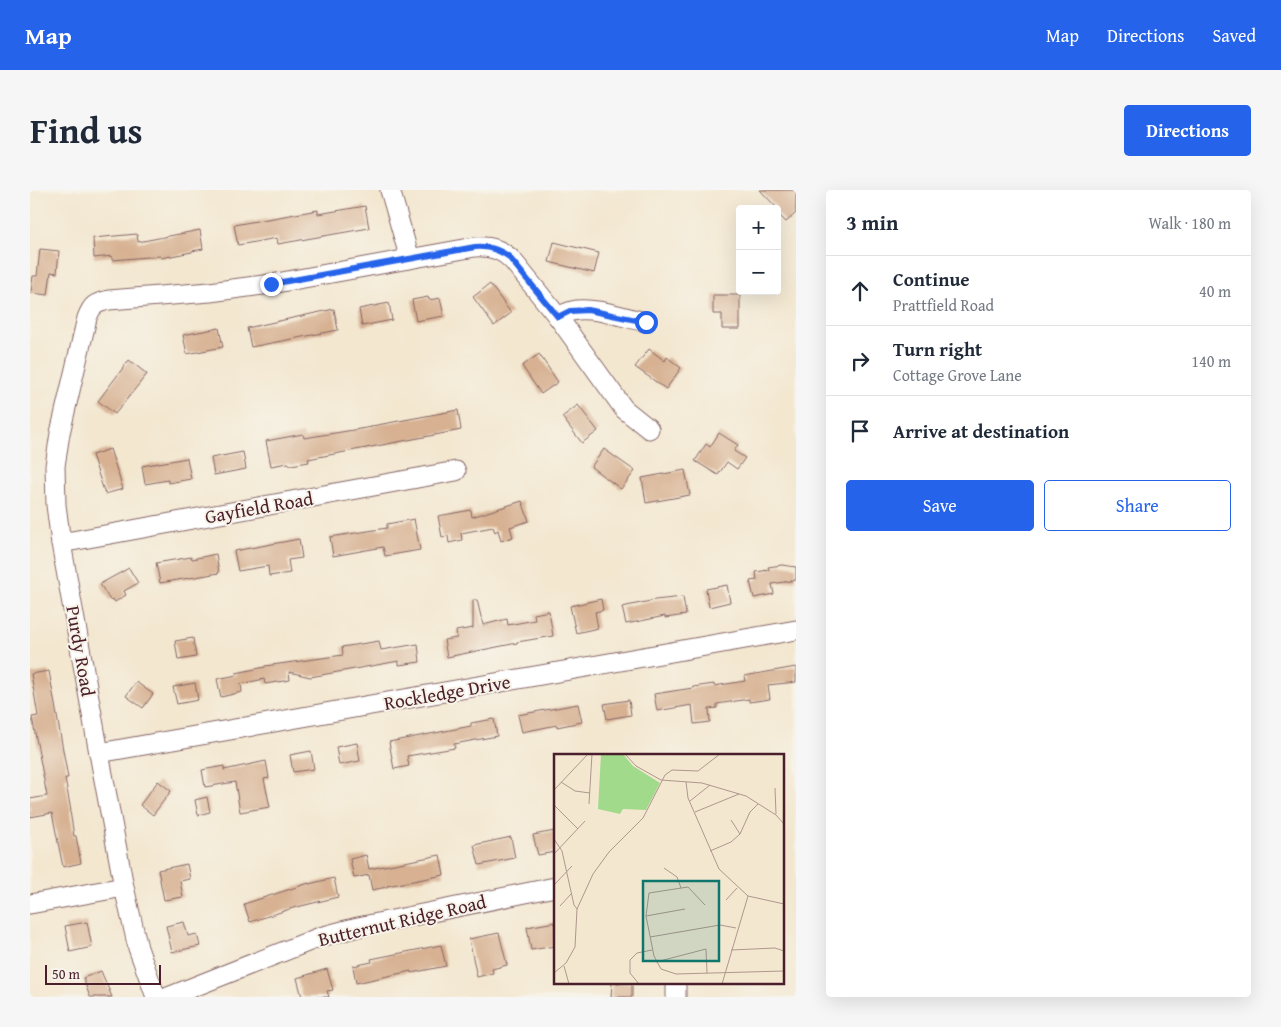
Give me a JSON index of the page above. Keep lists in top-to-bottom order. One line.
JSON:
{"streets":{"street":["Gayfield Road","Purdy Road","Rockledge Drive","Butternut Ridge Road"]},"crossings":[["Gayfield Road","Purdy Road"],["Purdy Road","Rockledge Drive"]],"scale_bar":"50 m","page":{"header":"Map","nav":["Map","Directions","Saved"],"title":"Find us","buttons":["Directions",["Save","Share"]],"heading":["3 min","Walk · 180 m"],"map_buttons":["+","−"],"list":[["Continue","Prattfield Road","40 m"],["Turn right","Cottage Grove Lane","140 m"],"Arrive at destination"],"scale":"50 m"}}
